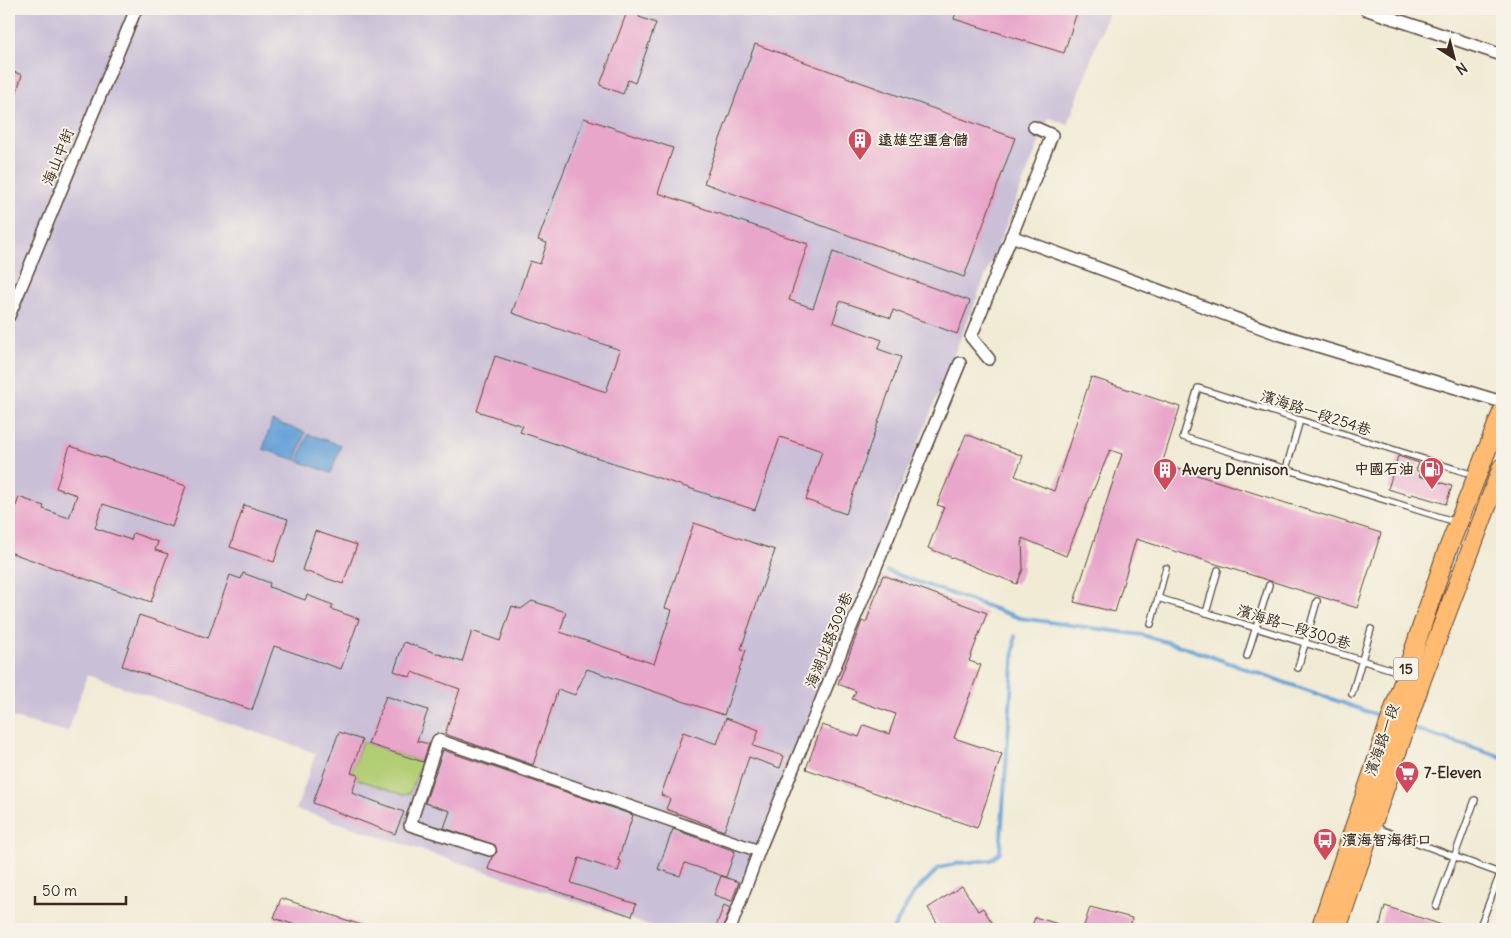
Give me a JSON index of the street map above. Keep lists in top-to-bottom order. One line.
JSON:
{"streets":{"main road":["15","濱海路一段"],"street":["海山中街","海湖北路309巷"],"lane":["濱海路一段254巷","濱海路一段300巷"]},"crossings":[["濱海路一段254巷","濱海路一段"],["濱海路一段300巷","濱海路一段"]],"places":{"building":["遠雄空運倉儲","Avery Dennison"],"fuel station":["中國石油"],"supermarket":["7-Eleven"],"bus stop":["濱海智海街口"]},"scale_bar":"50 m","north":"bottom right"}
